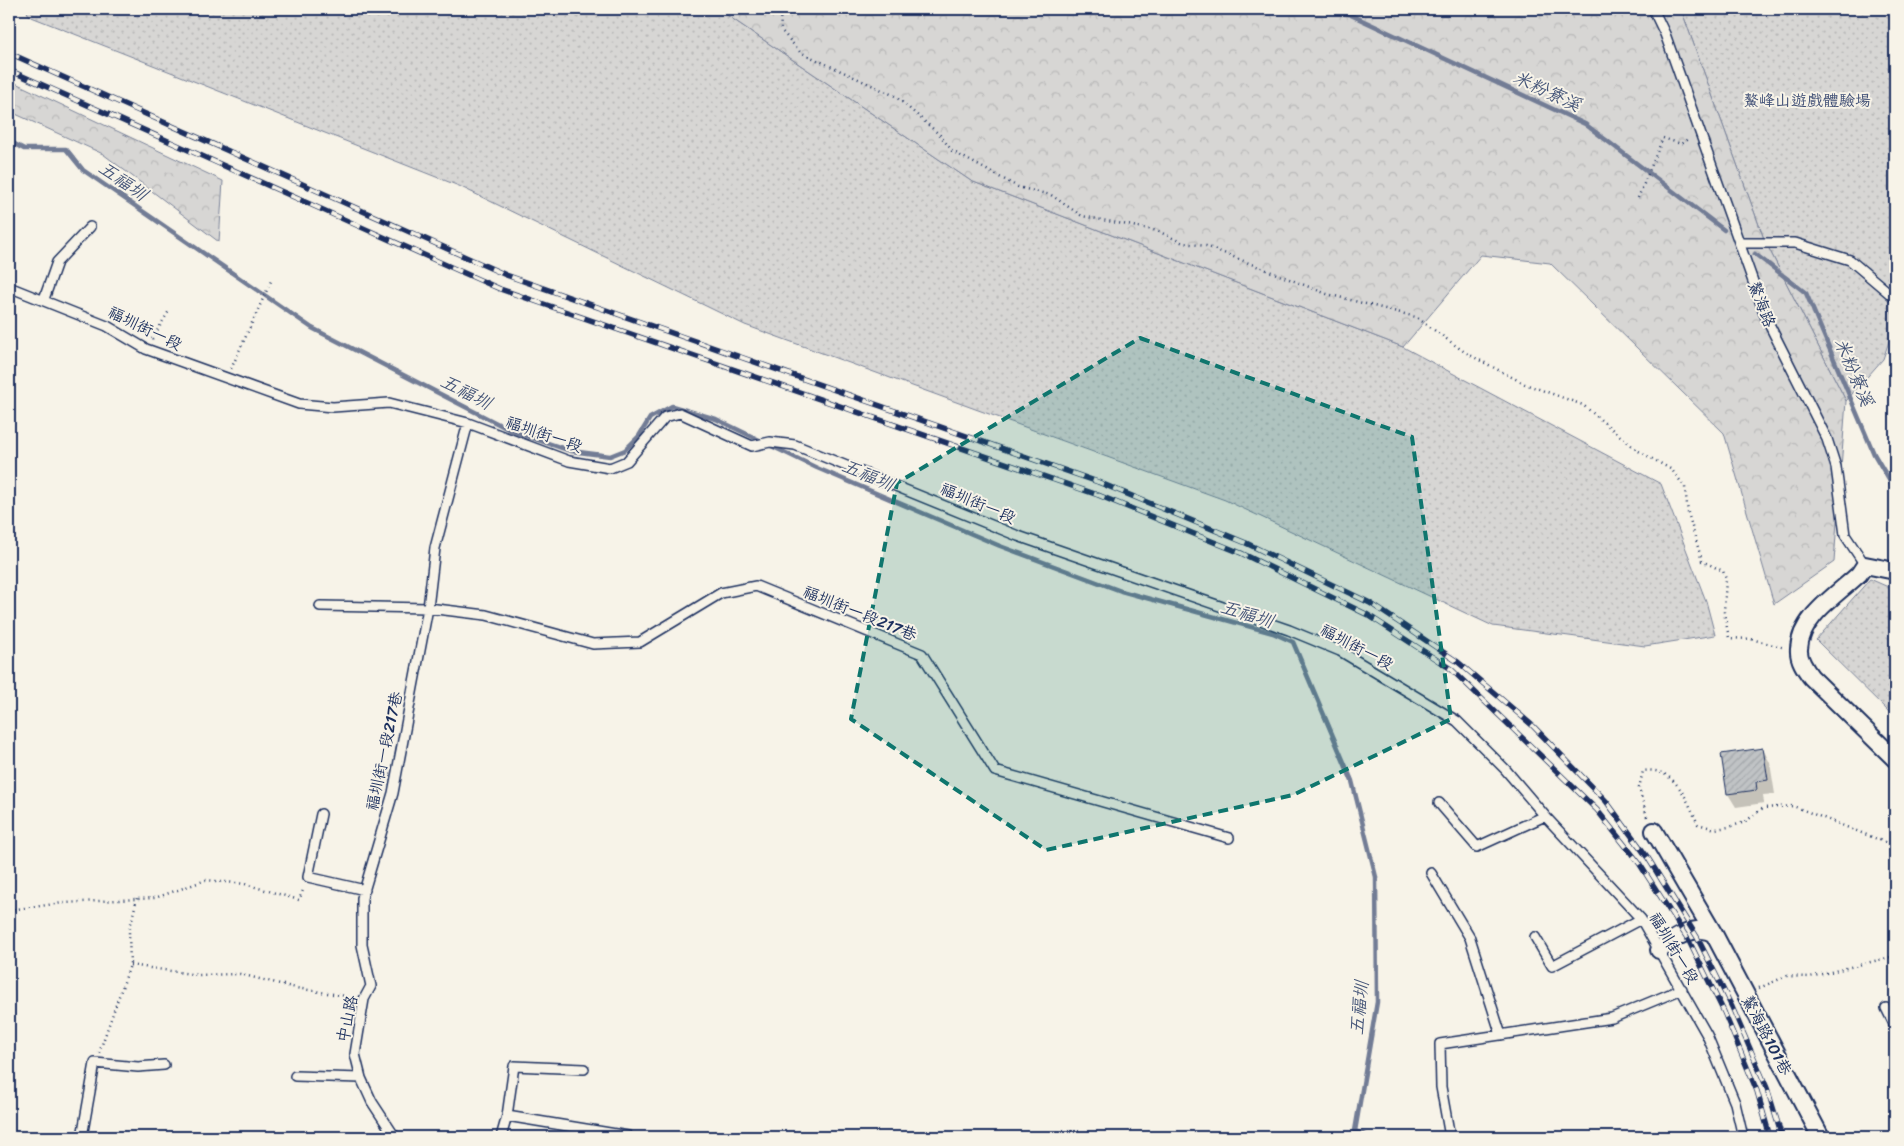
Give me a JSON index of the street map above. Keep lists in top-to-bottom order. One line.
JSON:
{"streets":{"street":["鰲海路101巷"],"lane":["鰲海路","福圳街一段","福圳街一段217巷","中山路"]},"crossings":[["福圳街一段","福圳街一段217巷"],["福圳街一段217巷","中山路"]],"water":["米粉寮溪","五福圳"],"parks":["鰲峰山遊戲體驗場"]}
